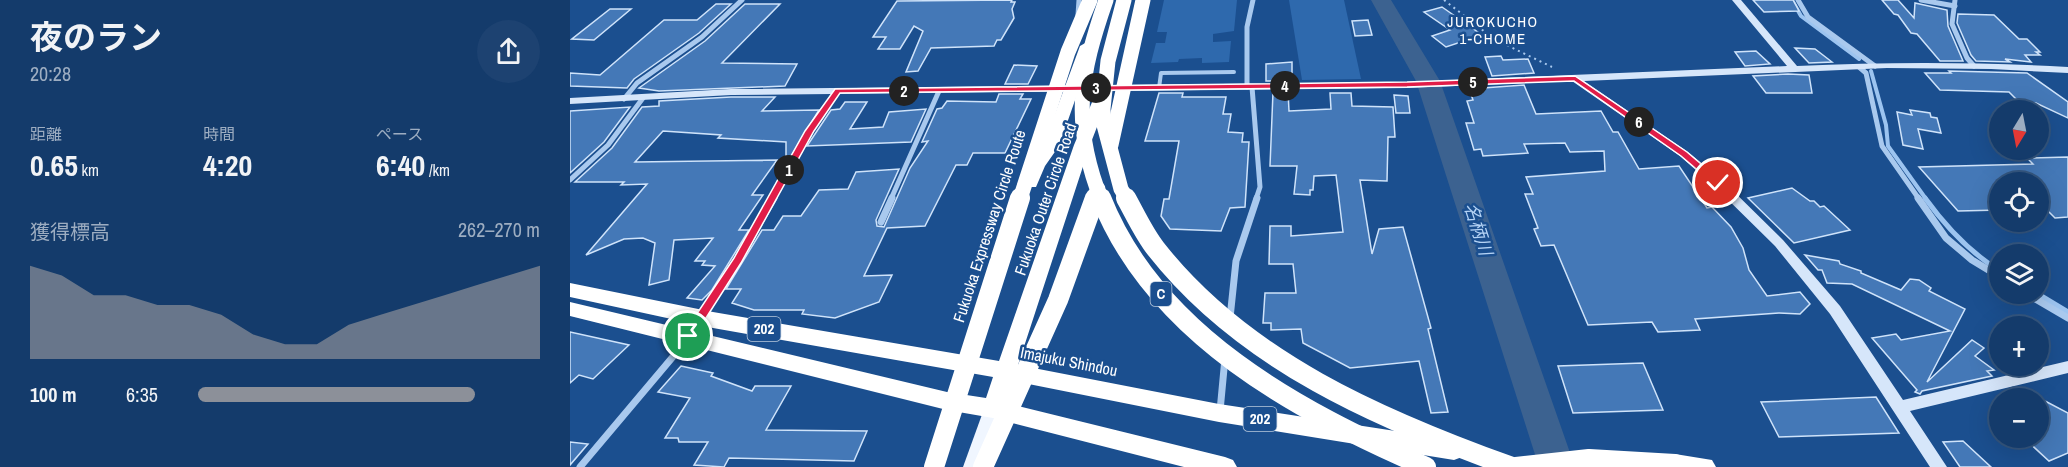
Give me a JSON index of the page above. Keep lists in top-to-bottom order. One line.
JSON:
{"streets":{"highway":["Fukuoka Outer Circle Road","Fukuoka Expressway Circle Route","C","202","Imajuku Shindou"]},"crossings":[["Fukuoka Outer Circle Road","C"],["Fukuoka Outer Circle Road","202"],["Fukuoka Outer Circle Road","Imajuku Shindou"]],"districts":["JUROKUCHO 1-CHOME"],"water":["名柄川"],"north":"bottom","page":{"heading":["夜のラン","20:28"],"pins":["5","4","3","2","6","1"],"map_buttons":["+","−"],"stats":[["距離","0.65 km"],["時間","4:20"],["ペース","6:40 /km"]],"chart":["獲得標高","262–270 m"],"list":[{"name":"100 m","note":"6:35"}]}}
